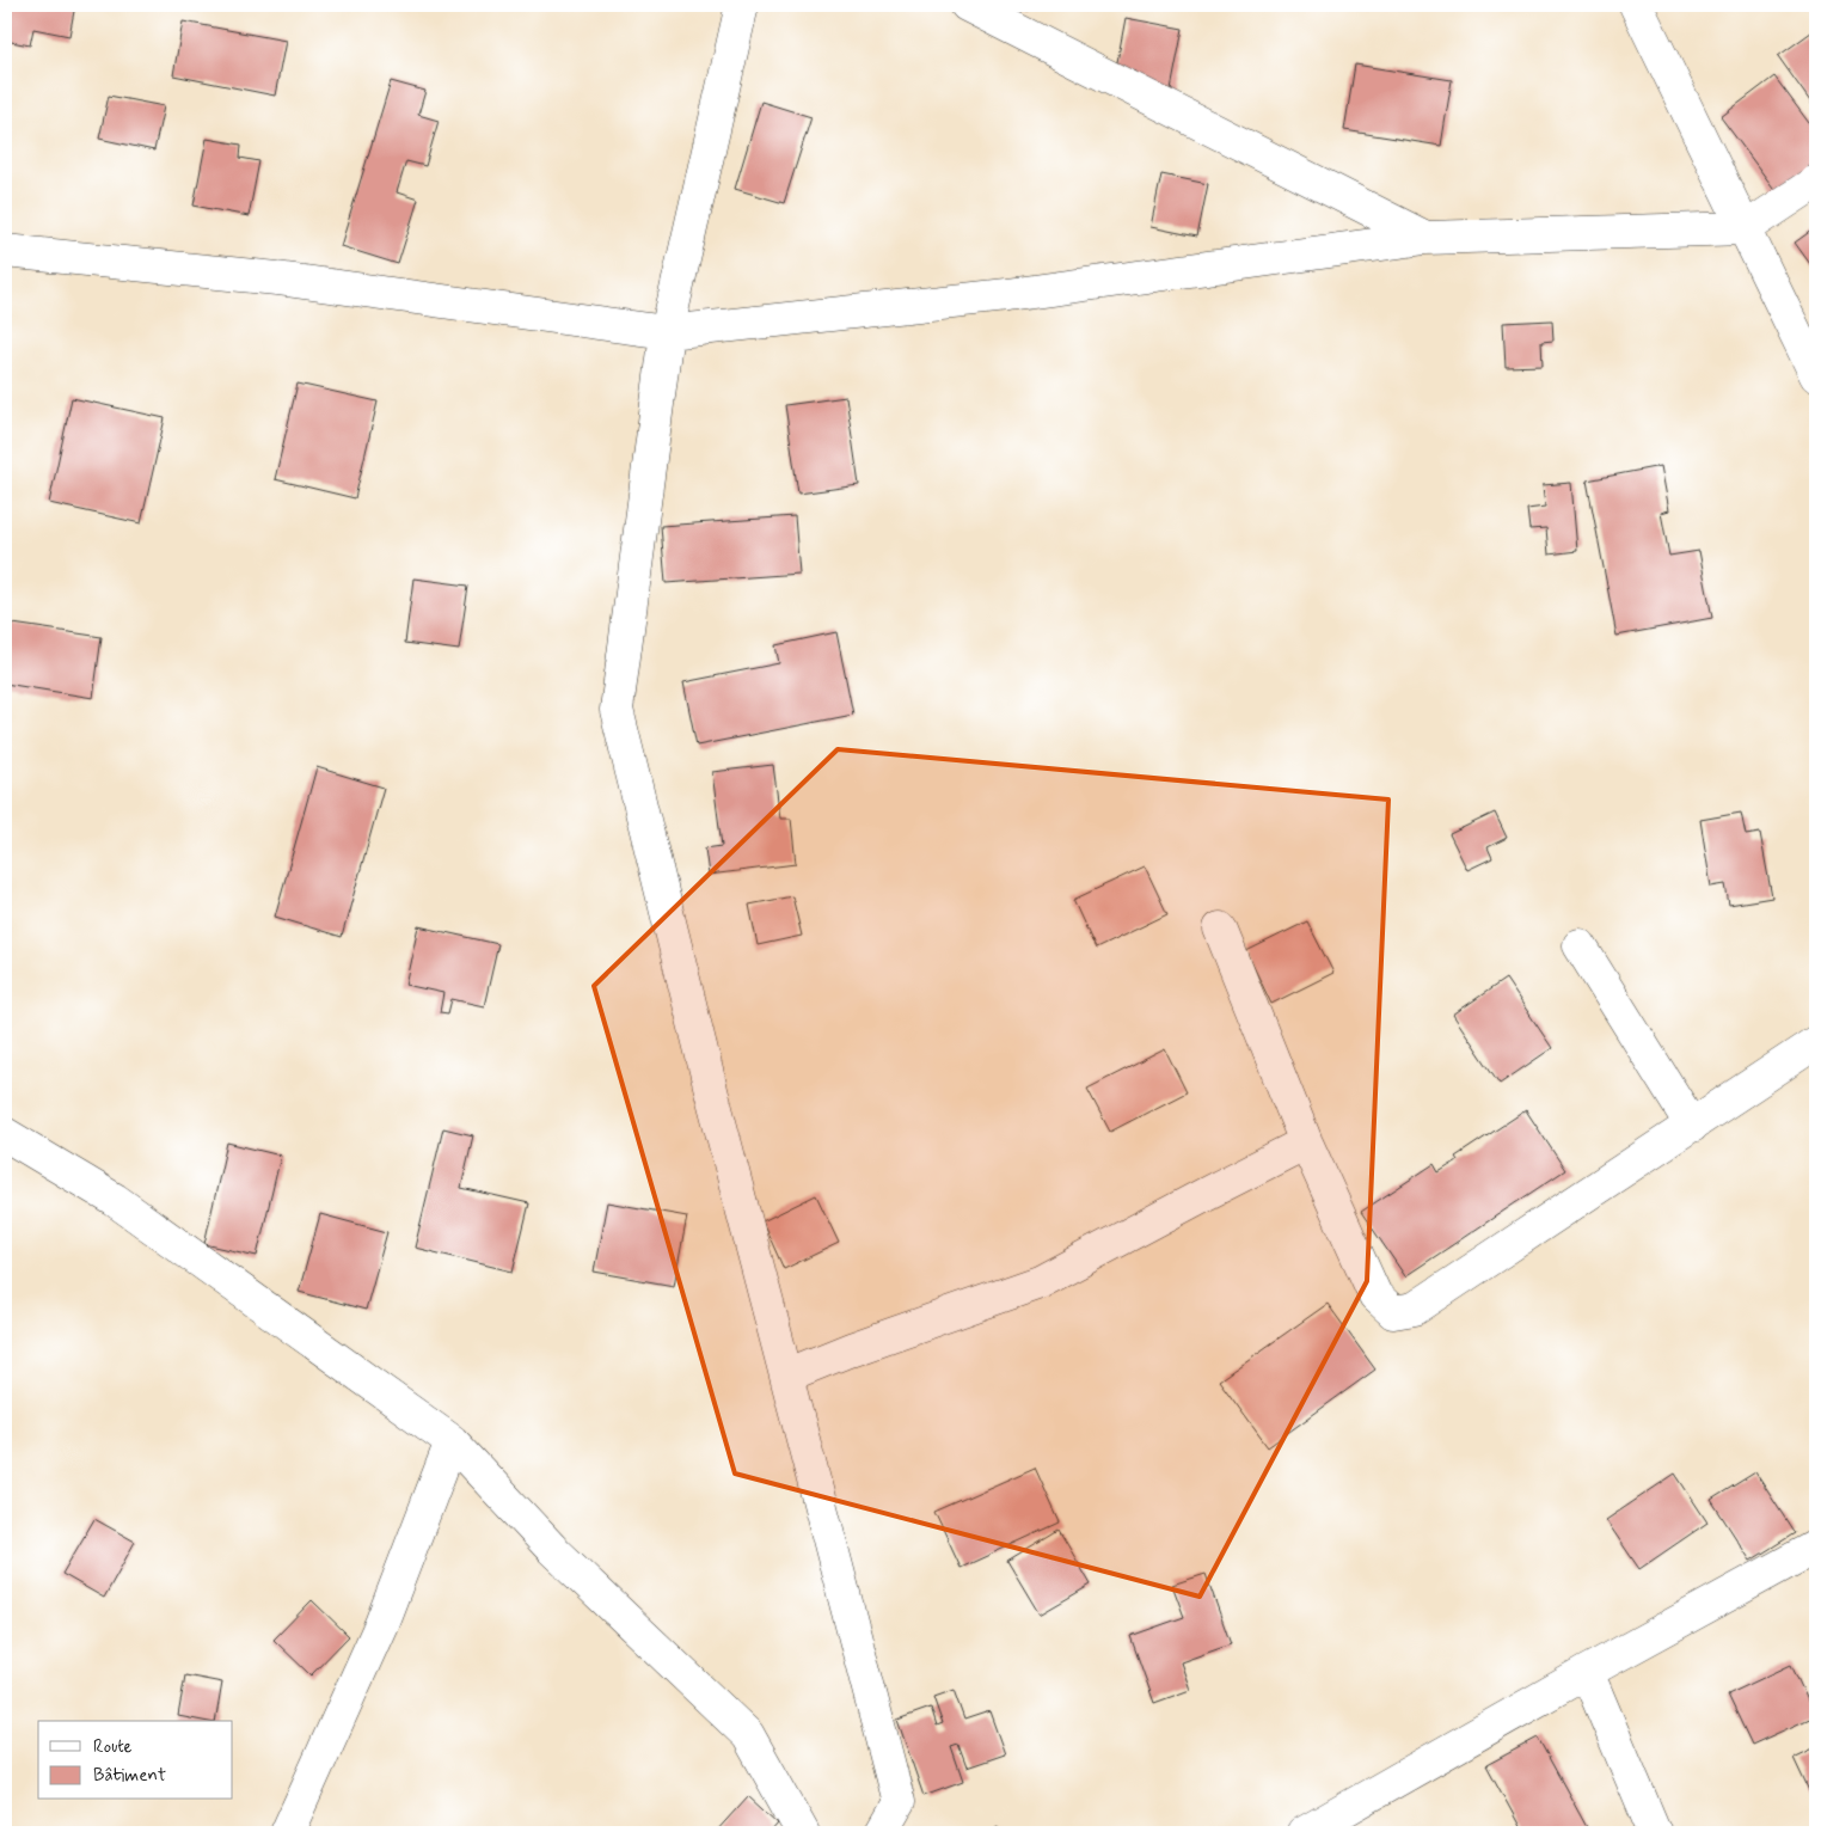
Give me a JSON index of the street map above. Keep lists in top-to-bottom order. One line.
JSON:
{"legend":["Route","Bâtiment"]}
